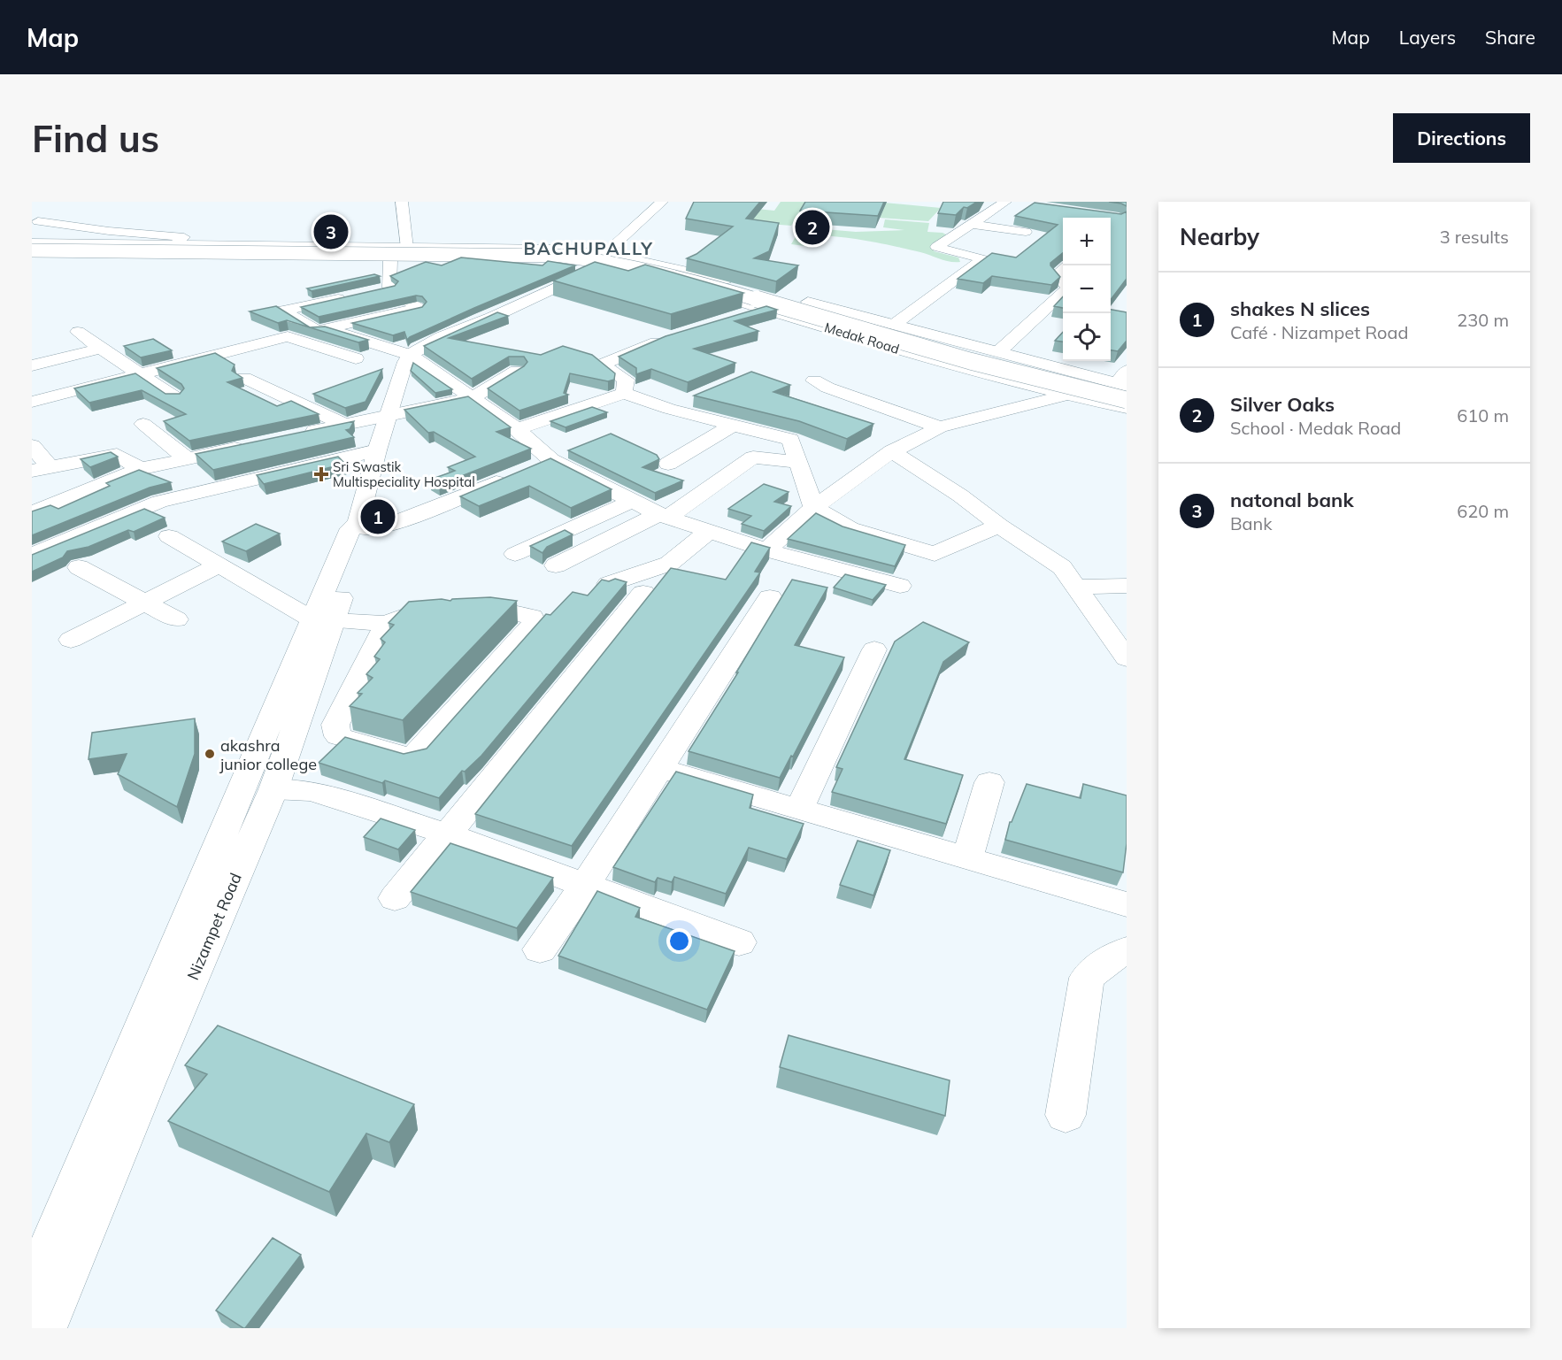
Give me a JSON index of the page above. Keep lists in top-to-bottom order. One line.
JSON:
{"streets":{"street":["Medak Road","Nizampet Road"]},"districts":["BACHUPALLY"],"places":{"health":["Sri Swastik Multispeciality Hospital"],"other":["akashra junior college"]},"page":{"header":"Map","nav":["Map","Layers","Share"],"buttons":"Directions","title":"Find us","heading":["Nearby","3 results"],"pins":["2","3","1"],"map_buttons":["+","−"],"list":[{"mark":"1","name":"shakes N slices","note":"Café · Nizampet Road","value":"230 m"},{"mark":"2","name":"Silver Oaks","note":"School · Medak Road","value":"610 m"},{"mark":"3","name":"natonal bank","note":"Bank","value":"620 m"}]}}
